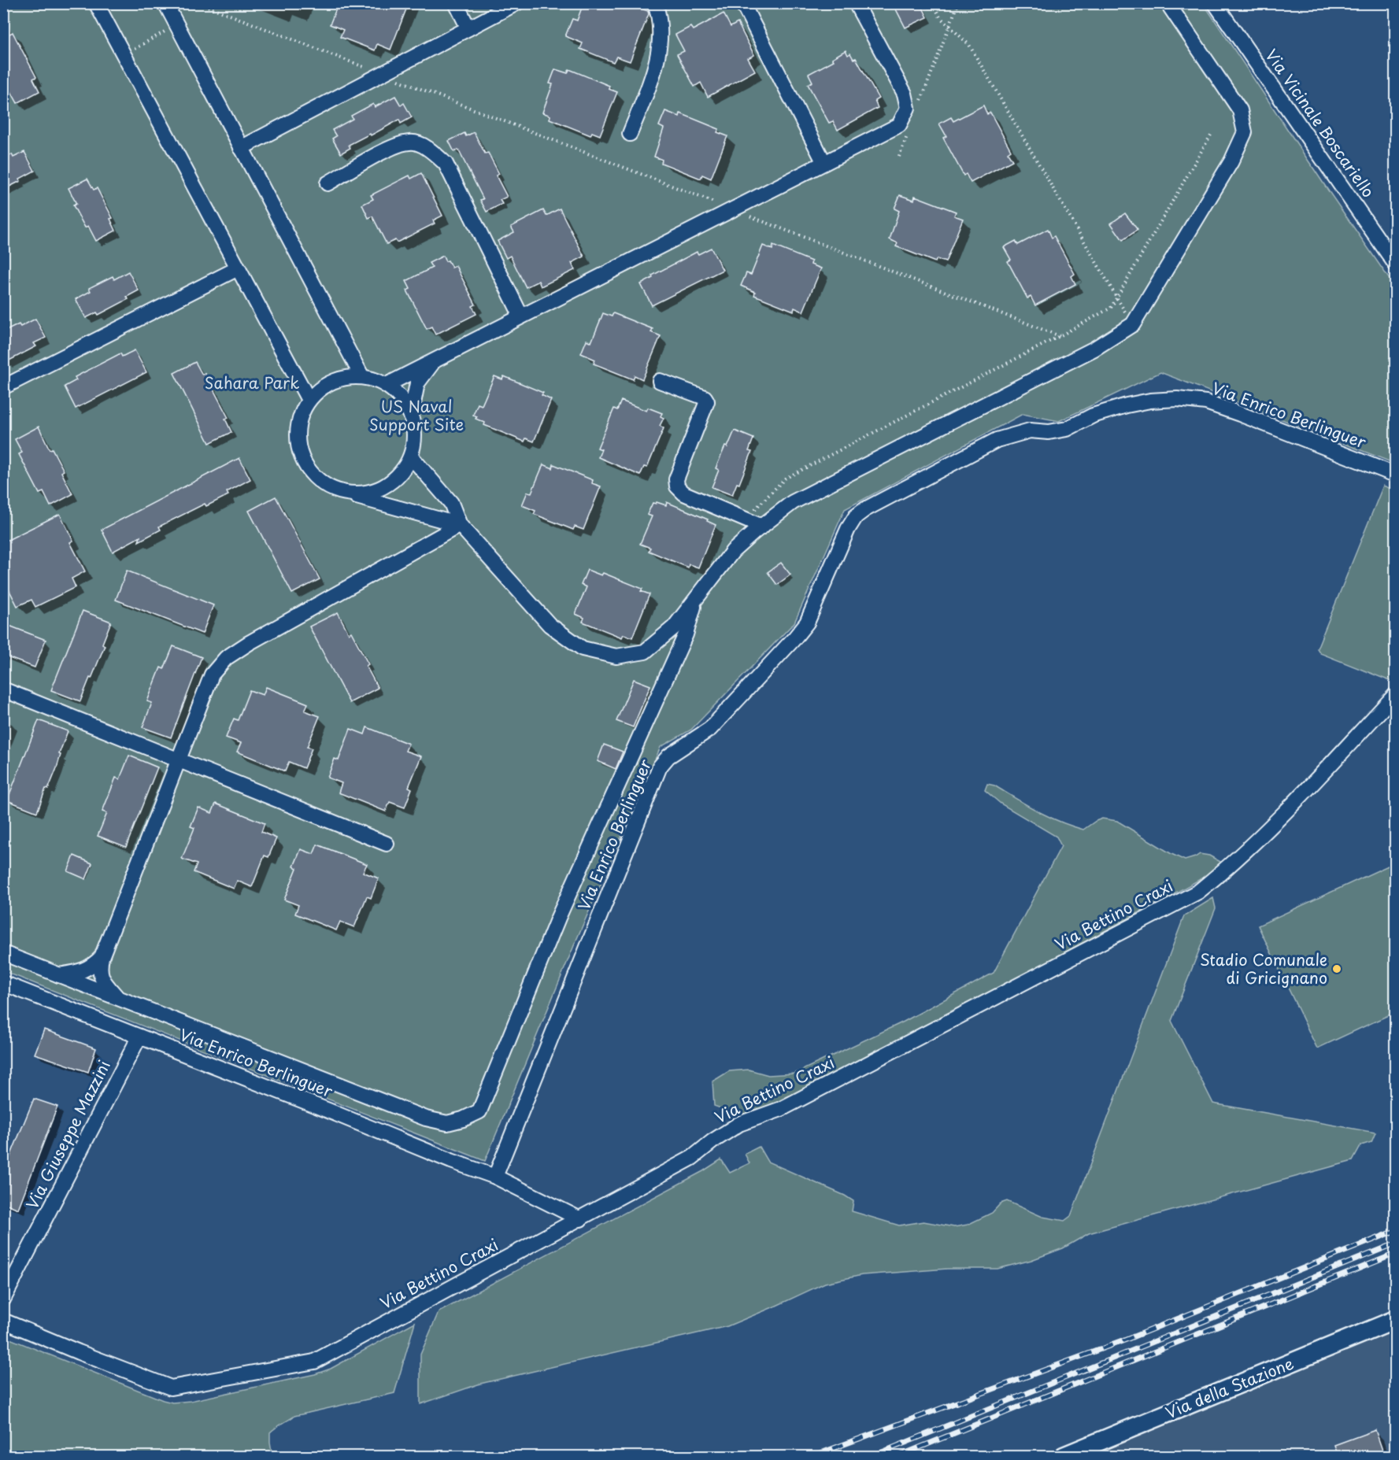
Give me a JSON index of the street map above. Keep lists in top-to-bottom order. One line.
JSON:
{"streets":{"street":["Via Vicinale Boscariello","Via Enrico Berlinguer","Via Bettino Craxi","Via Giuseppe Mazzini","Via della Stazione"]},"crossings":[["Via Enrico Berlinguer","Via Bettino Craxi"],["Via Enrico Berlinguer","Via Giuseppe Mazzini"]],"parks":["Sahara Park","US Naval Support Site"],"places":["Stadio Comunale di Gricignano"]}
